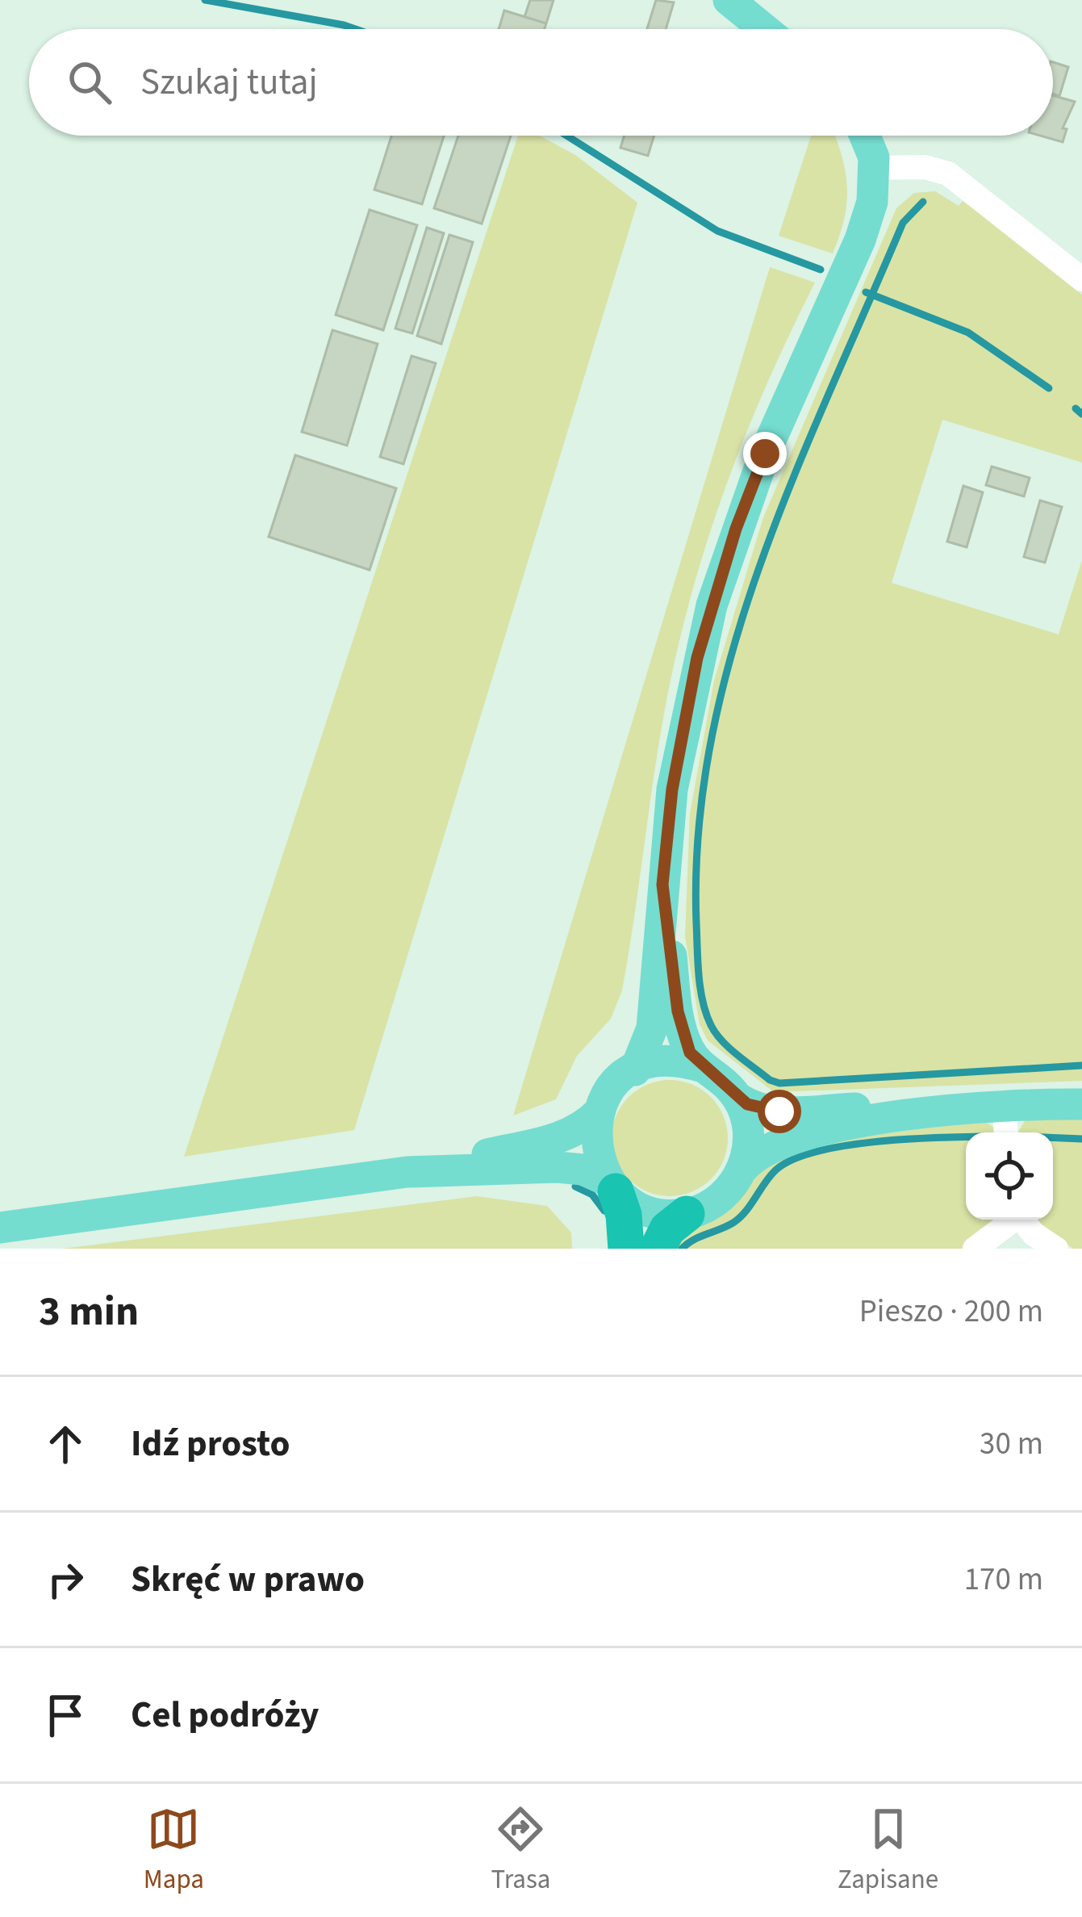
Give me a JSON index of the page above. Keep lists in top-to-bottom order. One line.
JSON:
{"page":{"search":"Szukaj tutaj","heading":["3 min","Pieszo · 200 m"],"list":[["Idź prosto","30 m"],["Skręć w prawo","170 m"],"Cel podróży"],"nav":["Mapa","Trasa","Zapisane"]}}
